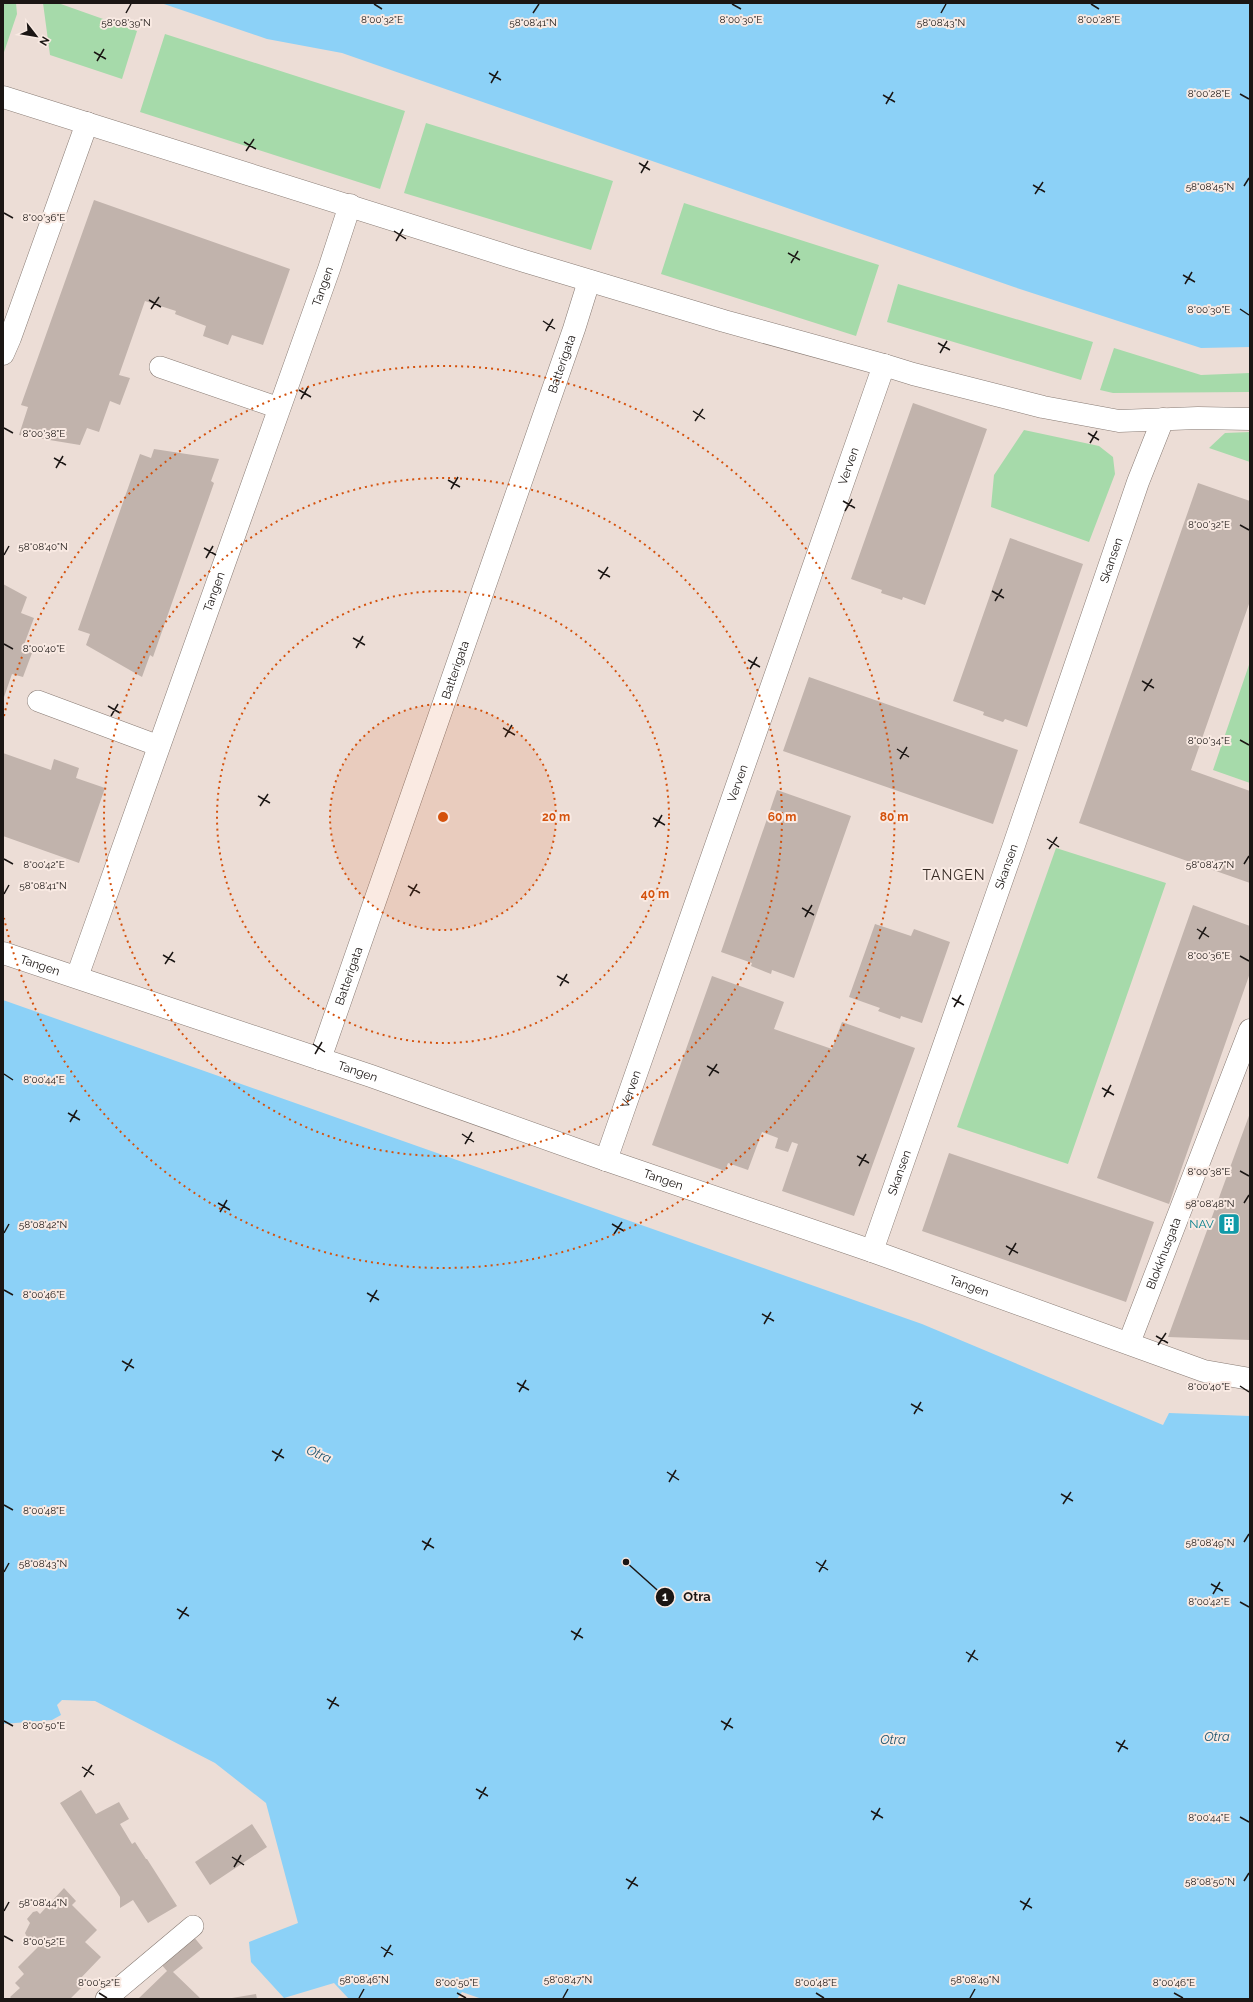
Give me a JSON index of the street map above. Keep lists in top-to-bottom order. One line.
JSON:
{"streets":{"street":["Tangen","Batterigata","Verven","Skansen","Blokkhusgata"]},"crossings":[["Tangen","Batterigata"],["Tangen","Verven"],["Tangen","Skansen"],["Tangen","Blokkhusgata"]],"districts":["TANGEN"],"water":["Otra"],"places":{"building":["NAV"],"other":["Otra"]},"north":"bottom right","coordinates":["8°00'32\"E","8°00'30\"E","8°00'28\"E","58°08'39\"N","58°08'41\"N","58°08'43\"N","58°08'45\"N","8°00'36\"E","8°00'38\"E","58°08'40\"N","8°00'40\"E","8°00'34\"E","8°00'42\"E","58°08'47\"N","8°00'44\"E","58°08'48\"N","58°08'42\"N","8°00'46\"E","8°00'48\"E","58°08'49\"N","8°00'50\"E","58°08'50\"N","58°08'44\"N","8°00'52\"E","58°08'46\"N"],"rings":["20 m","60 m","80 m","40 m"]}
